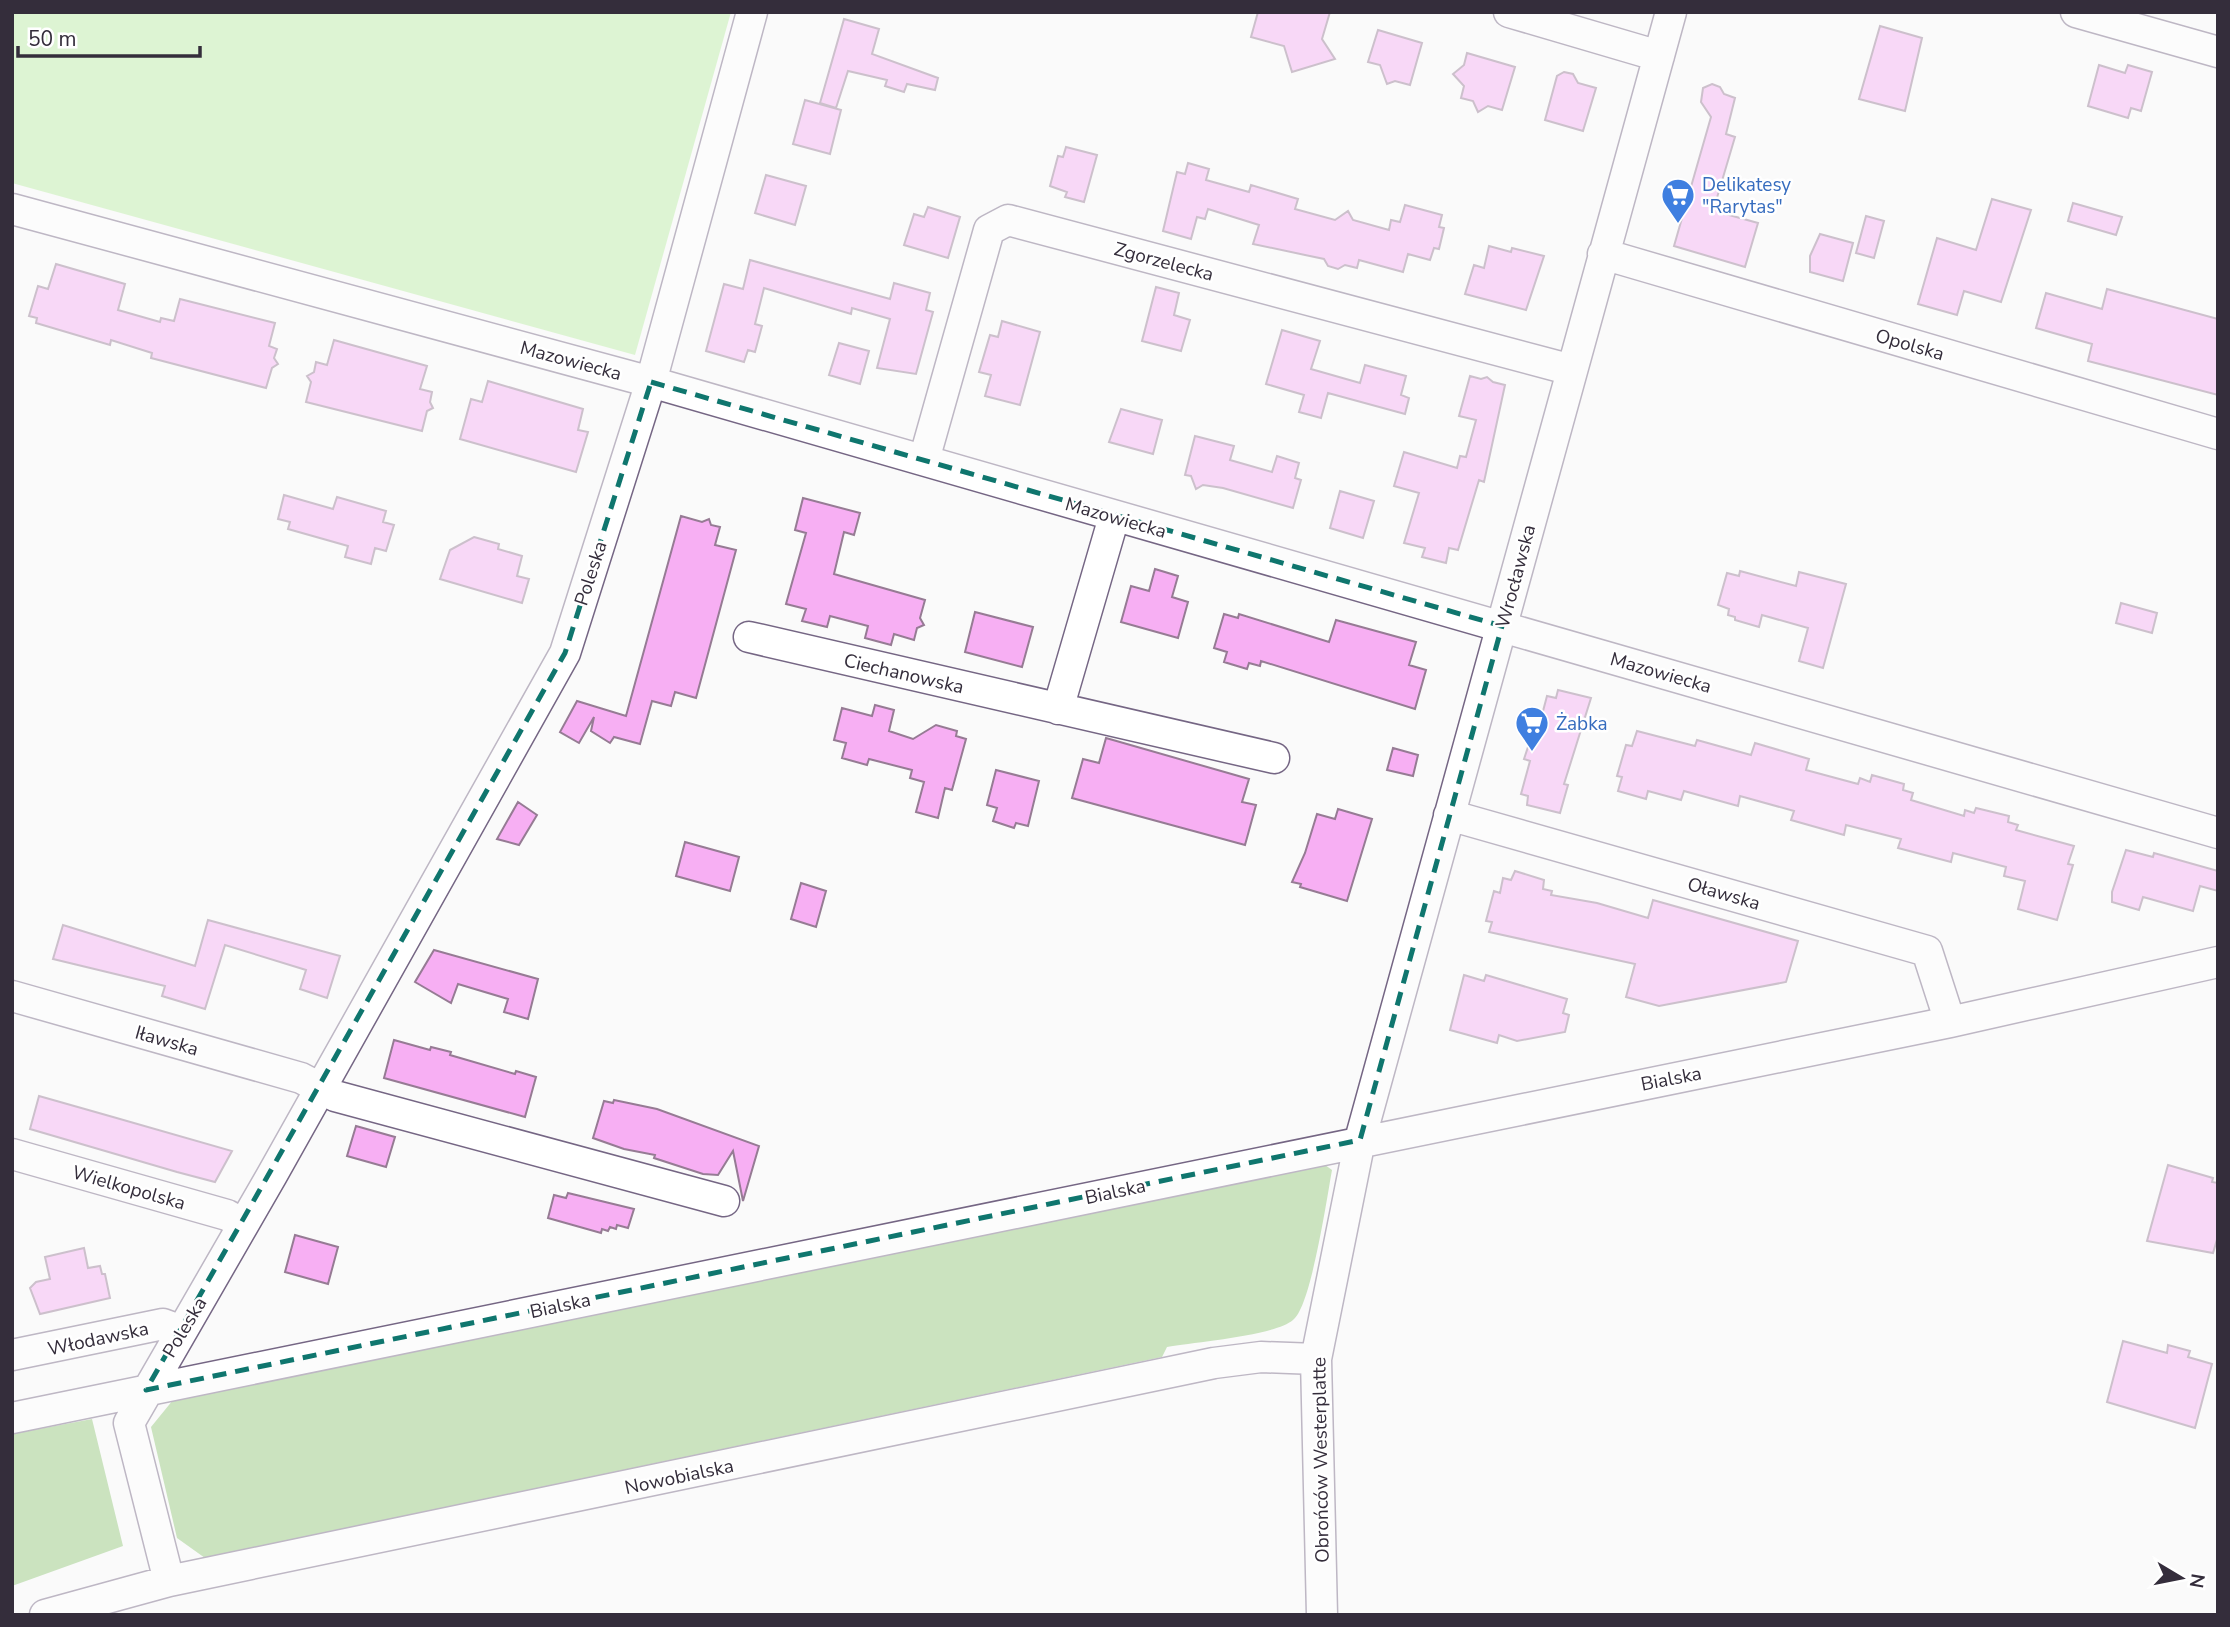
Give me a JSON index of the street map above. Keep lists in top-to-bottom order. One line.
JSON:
{"streets":{"street":["Zgorzelecka","Opolska","Mazowiecka","Poleska","Wrocławska","Ciechanowska","Oławska","Iławska","Bialska","Wielkopolska","Włodawska","Obrońców Westerplatte","Nowobialska"]},"crossings":[["Zgorzelecka","Mazowiecka"],["Zgorzelecka","Wrocławska"],["Opolska","Wrocławska"],["Mazowiecka","Poleska"],["Mazowiecka","Wrocławska"],["Poleska","Iławska"],["Poleska","Bialska"],["Poleska","Wielkopolska"],["Poleska","Włodawska"],["Poleska","Nowobialska"],["Wrocławska","Oławska"],["Wrocławska","Bialska"],["Wrocławska","Obrońców Westerplatte"],["Oławska","Bialska"],["Bialska","Obrońców Westerplatte"],["Obrońców Westerplatte","Nowobialska"]],"places":{"supermarket":["Delikatesy \"Rarytas\"","Żabka"]},"scale_bar":"50 m","north":"right"}
